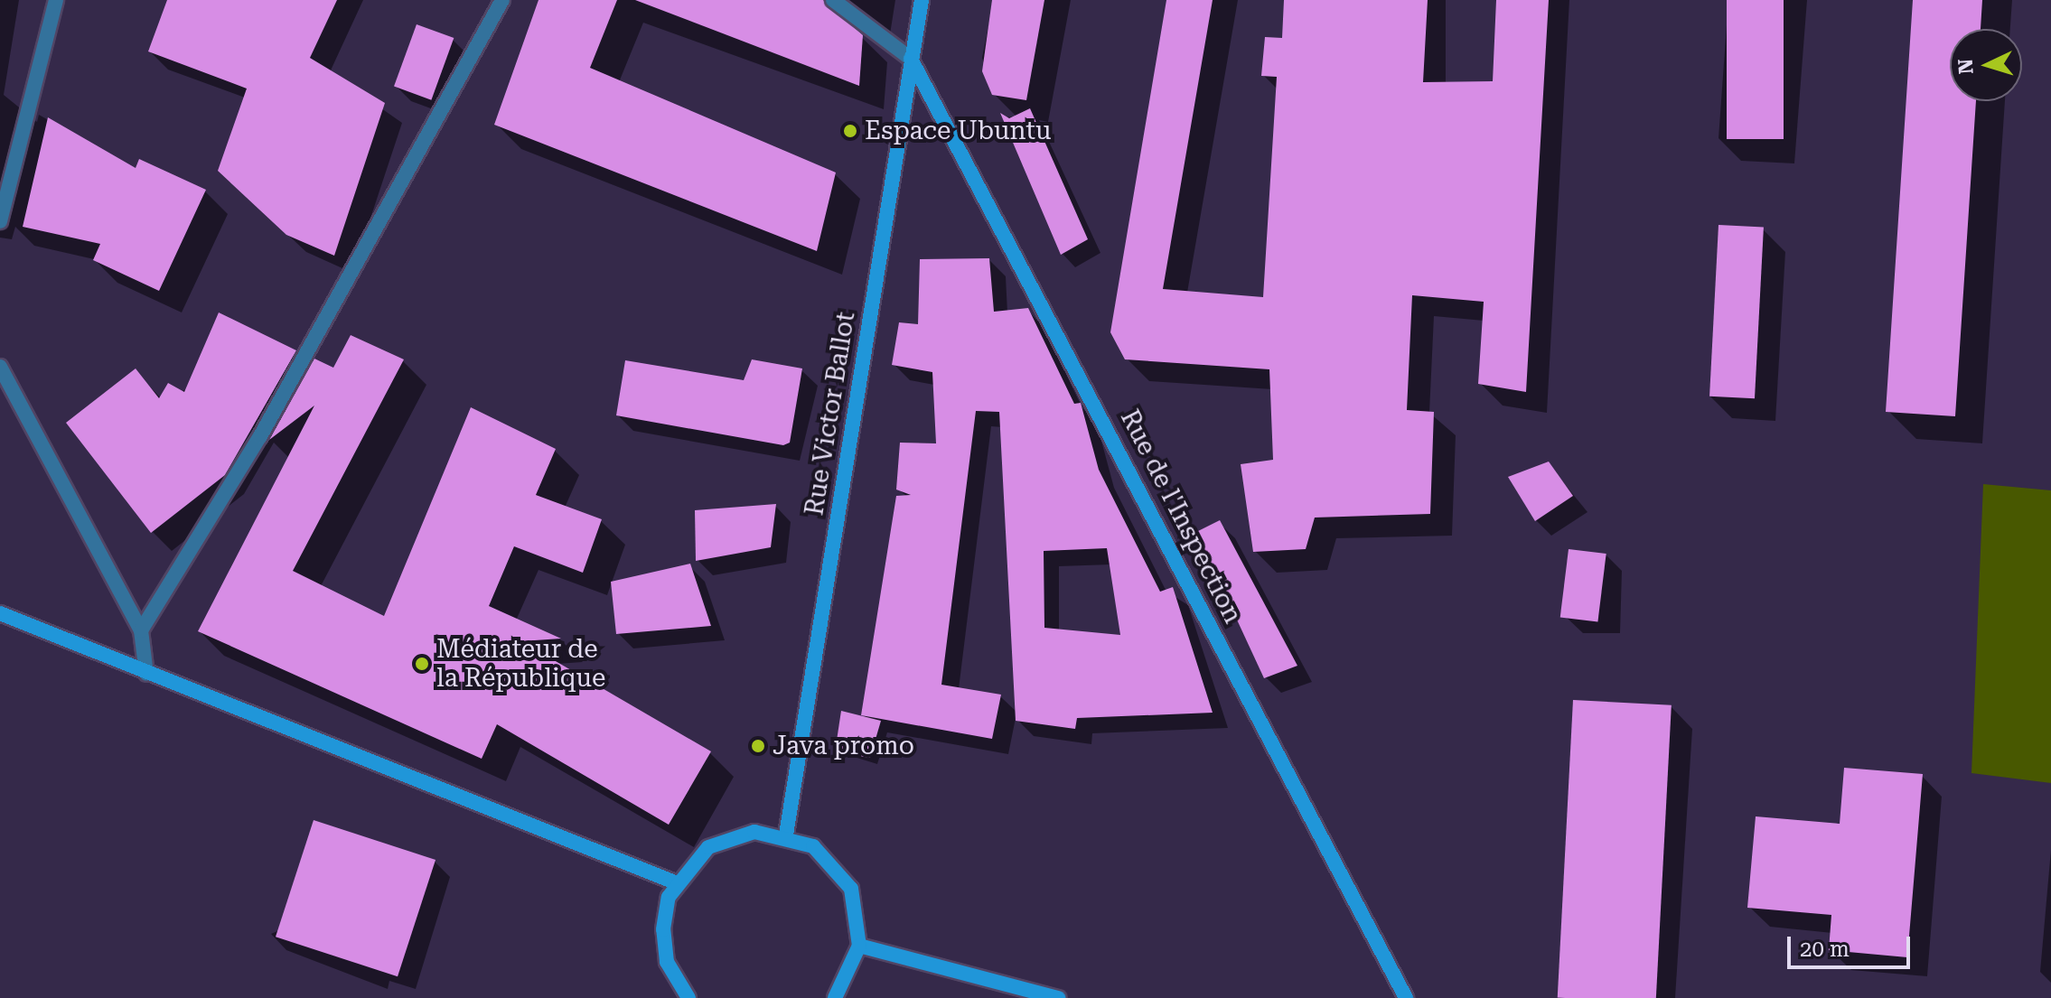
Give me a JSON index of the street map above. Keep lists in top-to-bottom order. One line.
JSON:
{"streets":{"main road":["Rue Victor Ballot","Rue de l'Inspection"]},"crossings":[["Rue Victor Ballot","Rue de l'Inspection"]],"places":["Espace Ubuntu","Médiateur de la République","Java promo"],"scale_bar":"20 m","north":"left"}
